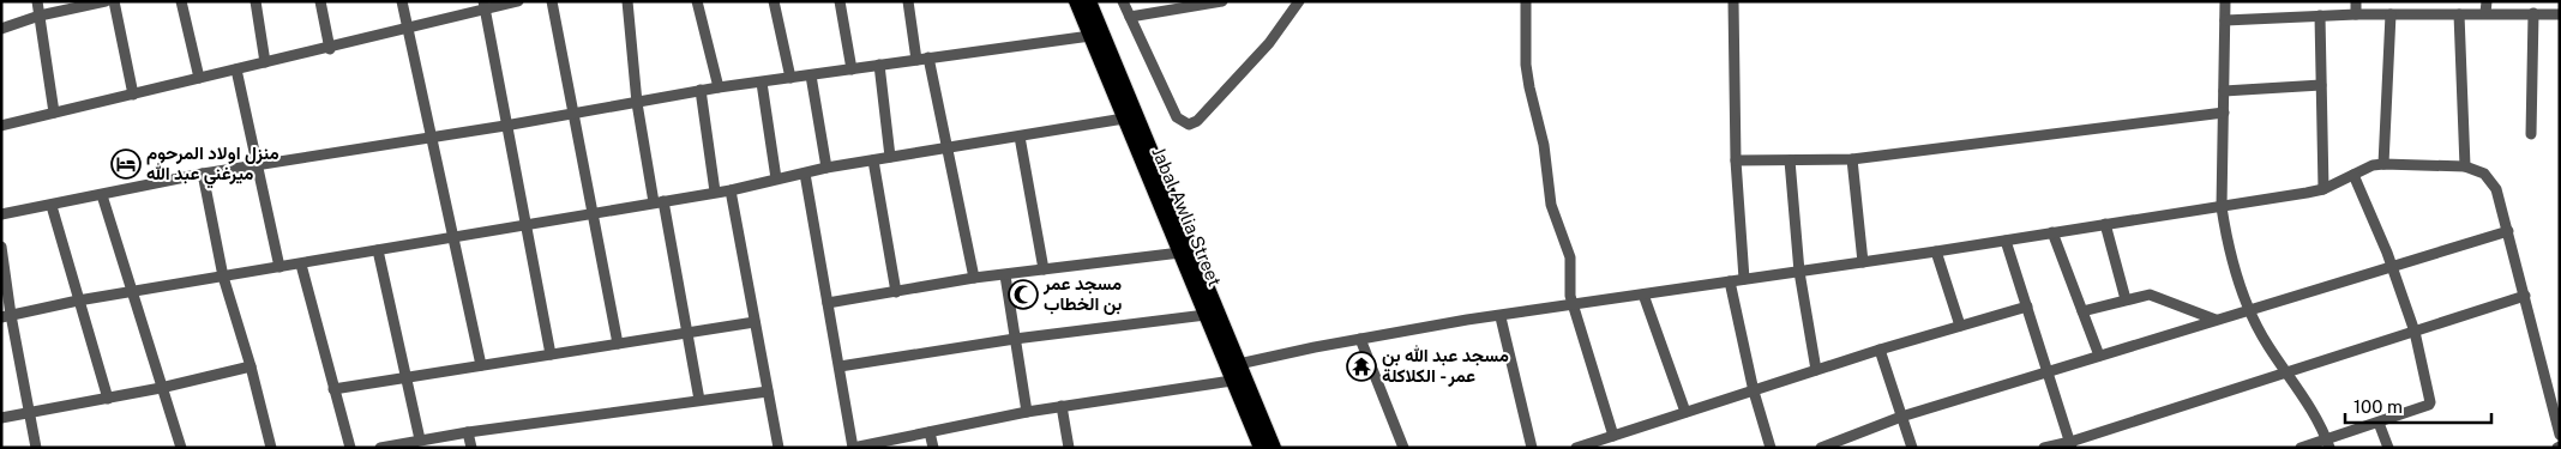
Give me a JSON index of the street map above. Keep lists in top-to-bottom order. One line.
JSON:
{"streets":{"main road":["Jabal Awlia Street"]},"places":{"hotel":["منزل اولاد المرحوم ميرغني عبد الله"],"mosque":["مسجد عمر بن الخطاب"],"temple":["مسجد عبد الله بن عمر - الكلاكلة"]},"scale_bar":"100 m"}
